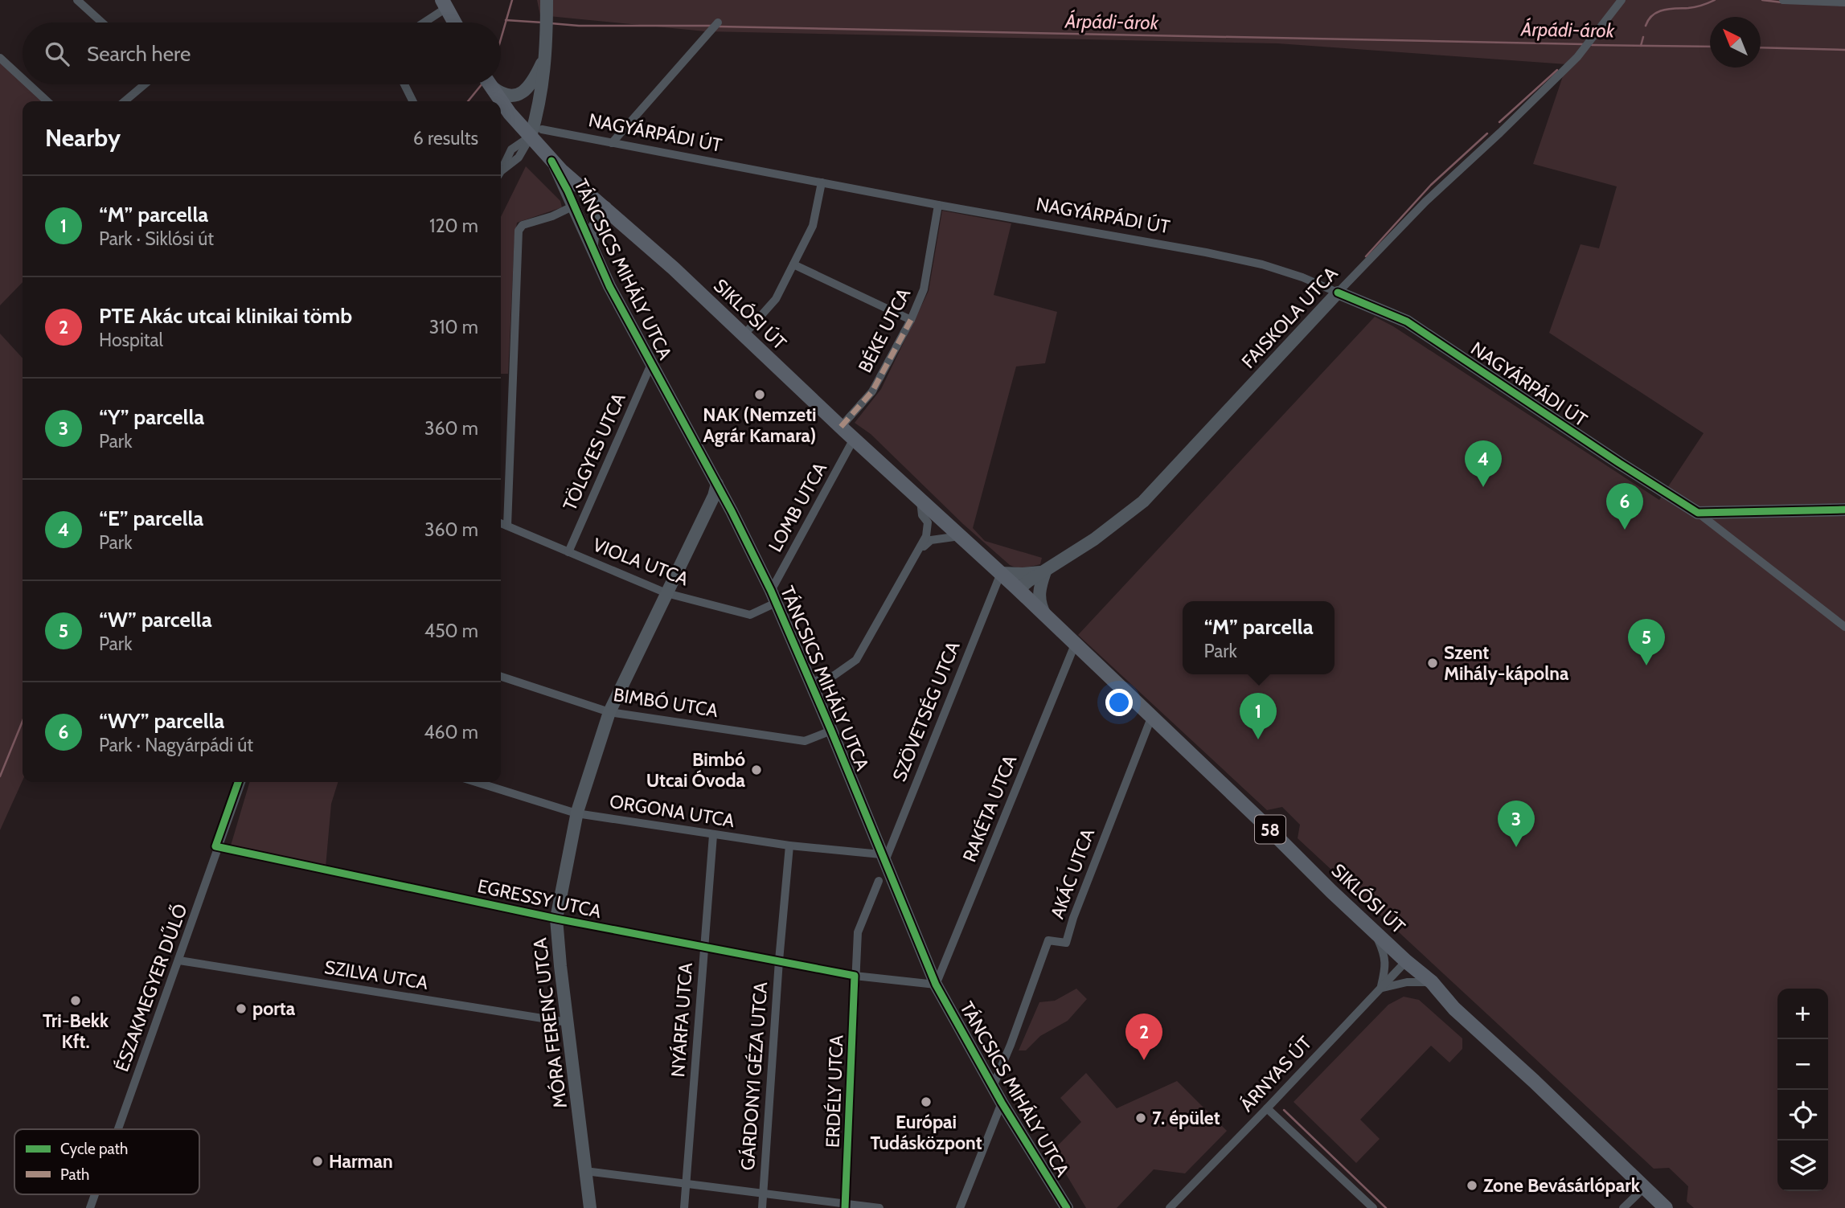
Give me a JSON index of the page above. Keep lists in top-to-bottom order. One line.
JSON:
{"streets":{"main road":["SIKLÓSI ÚT","58"],"street":["NAGYÁRPÁDI ÚT","TÁNCSICS MIHÁLY UTCA","FAISKOLA UTCA","BÉKE UTCA","TÖLGYES UTCA","LOMB UTCA","VIOLA UTCA","BIMBÓ UTCA","SZÖVETSÉG UTCA","RAKÉTA UTCA","ORGONA UTCA","AKÁC UTCA","EGRESSY UTCA","SZILVA UTCA","ÉSZAKMEGYER DŰLŐ","NYÁRFA UTCA","MÓRA FERENC UTCA","ÁRNYAS ÚT","GÁRDONYI GÉZA UTCA","ERDÉLY UTCA"]},"crossings":[["NAGYÁRPÁDI ÚT","SIKLÓSI ÚT"],["NAGYÁRPÁDI ÚT","FAISKOLA UTCA"],["NAGYÁRPÁDI ÚT","BÉKE UTCA"],["TÁNCSICS MIHÁLY UTCA","SIKLÓSI ÚT"],["TÁNCSICS MIHÁLY UTCA","TÖLGYES UTCA"],["TÁNCSICS MIHÁLY UTCA","LOMB UTCA"],["TÁNCSICS MIHÁLY UTCA","VIOLA UTCA"],["TÁNCSICS MIHÁLY UTCA","BIMBÓ UTCA"],["TÁNCSICS MIHÁLY UTCA","SZÖVETSÉG UTCA"],["TÁNCSICS MIHÁLY UTCA","RAKÉTA UTCA"],["TÁNCSICS MIHÁLY UTCA","ORGONA UTCA"],["TÁNCSICS MIHÁLY UTCA","AKÁC UTCA"],["TÁNCSICS MIHÁLY UTCA","EGRESSY UTCA"],["TÁNCSICS MIHÁLY UTCA","MÓRA FERENC UTCA"],["SIKLÓSI ÚT","BÉKE UTCA"],["SIKLÓSI ÚT","LOMB UTCA"],["SIKLÓSI ÚT","SZÖVETSÉG UTCA"],["SIKLÓSI ÚT","RAKÉTA UTCA"],["SIKLÓSI ÚT","58"],["SIKLÓSI ÚT","AKÁC UTCA"],["SIKLÓSI ÚT","ÁRNYAS ÚT"],["FAISKOLA UTCA","58"],["TÖLGYES UTCA","VIOLA UTCA"],["LOMB UTCA","VIOLA UTCA"],["VIOLA UTCA","MÓRA FERENC UTCA"],["BIMBÓ UTCA","MÓRA FERENC UTCA"],["SZÖVETSÉG UTCA","ORGONA UTCA"],["SZÖVETSÉG UTCA","58"],["RAKÉTA UTCA","EGRESSY UTCA"],["ORGONA UTCA","NYÁRFA UTCA"],["ORGONA UTCA","MÓRA FERENC UTCA"],["ORGONA UTCA","GÁRDONYI GÉZA UTCA"],["EGRESSY UTCA","ÉSZAKMEGYER DŰLŐ"],["EGRESSY UTCA","NYÁRFA UTCA"],["EGRESSY UTCA","MÓRA FERENC UTCA"],["EGRESSY UTCA","GÁRDONYI GÉZA UTCA"],["EGRESSY UTCA","ERDÉLY UTCA"],["SZILVA UTCA","ÉSZAKMEGYER DŰLŐ"],["SZILVA UTCA","MÓRA FERENC UTCA"]],"water":["Árpádi-árok"],"places":["NAK (Nemzeti Agrár Kamara)","Szent Mihály-kápolna","Bimbó Utcai Óvoda","Tri-Bekk Kft.","porta","Európai Tudásközpont","7. épület","Harman","Zone Bevásárlópark"],"legend":["Cycle path","Path"],"north":"top left","page":{"search":"Search here","heading":["Nearby","6 results"],"list":[{"mark":"1","name":"“M” parcella","note":"Park · Siklósi út","value":"120 m"},{"mark":"2","name":"PTE Akác utcai klinikai tömb","note":"Hospital","value":"310 m"},{"mark":"3","name":"“Y” parcella","note":"Park","value":"360 m"},{"mark":"4","name":"“E” parcella","note":"Park","value":"360 m"},{"mark":"5","name":"“W” parcella","note":"Park","value":"450 m"},{"mark":"6","name":"“WY” parcella","note":"Park · Nagyárpádi út","value":"460 m"}],"pins":["4","6","5","1","3","2"],"popup":["“M” parcella","Park"],"map_buttons":["+","−"]}}
